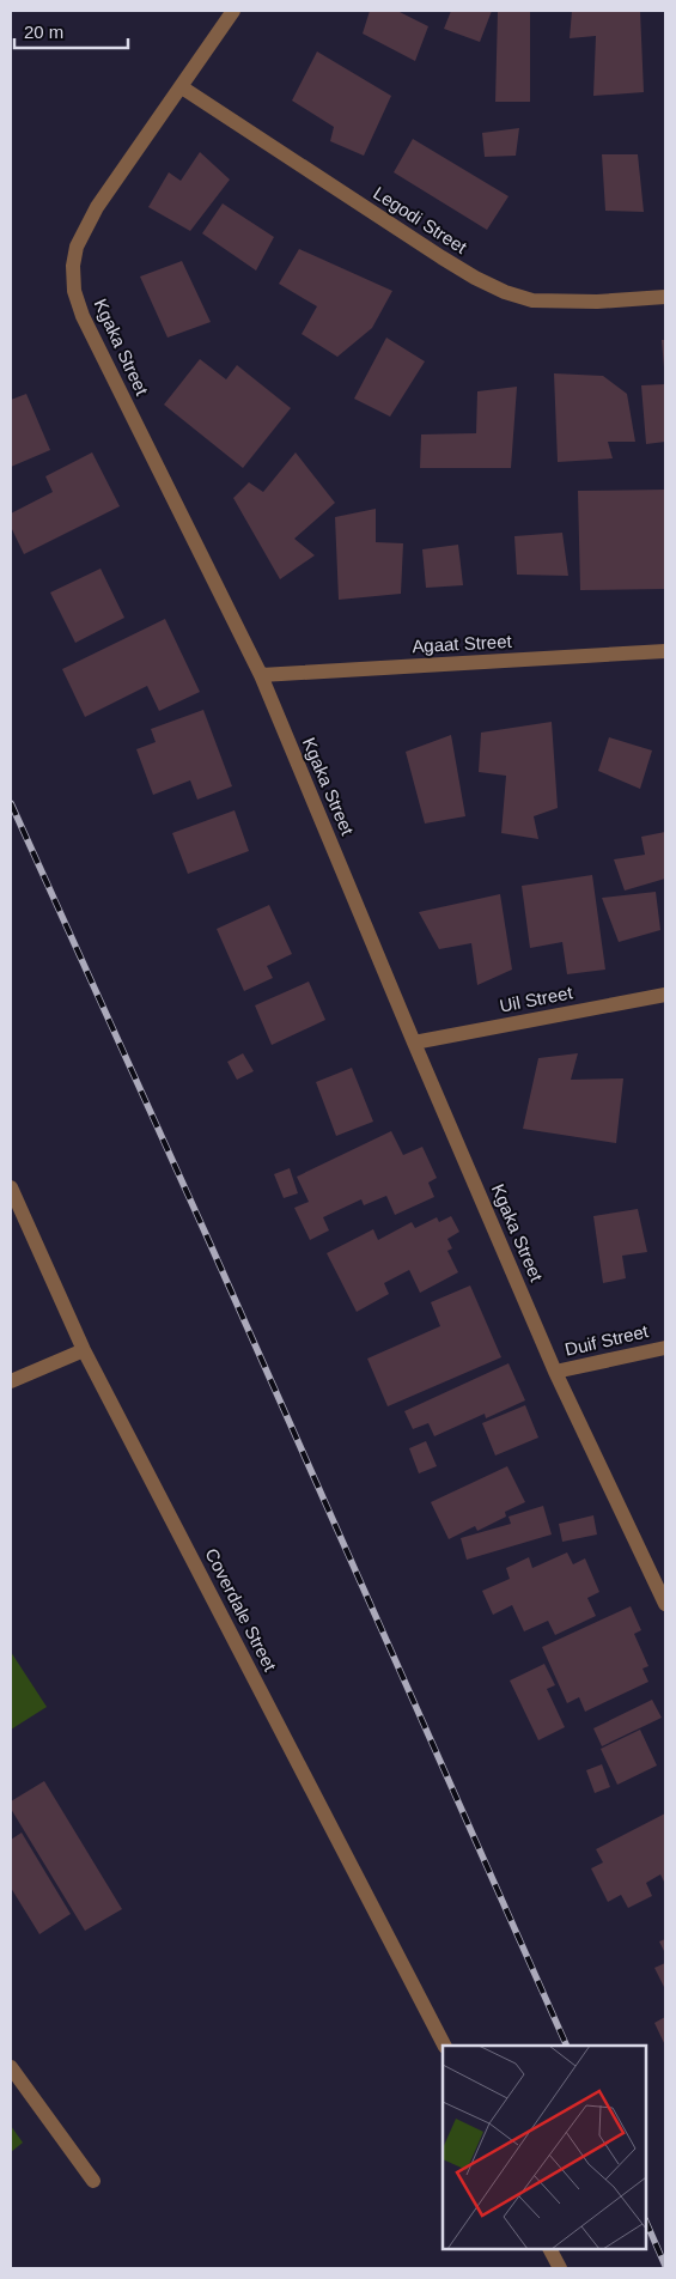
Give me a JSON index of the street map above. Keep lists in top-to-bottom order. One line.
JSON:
{"streets":{"street":["Legodi Street","Kgaka Street","Agaat Street","Uil Street","Duif Street","Coverdale Street"]},"crossings":[["Legodi Street","Kgaka Street"],["Kgaka Street","Agaat Street"],["Kgaka Street","Uil Street"],["Kgaka Street","Duif Street"]],"scale_bar":"20 m"}
